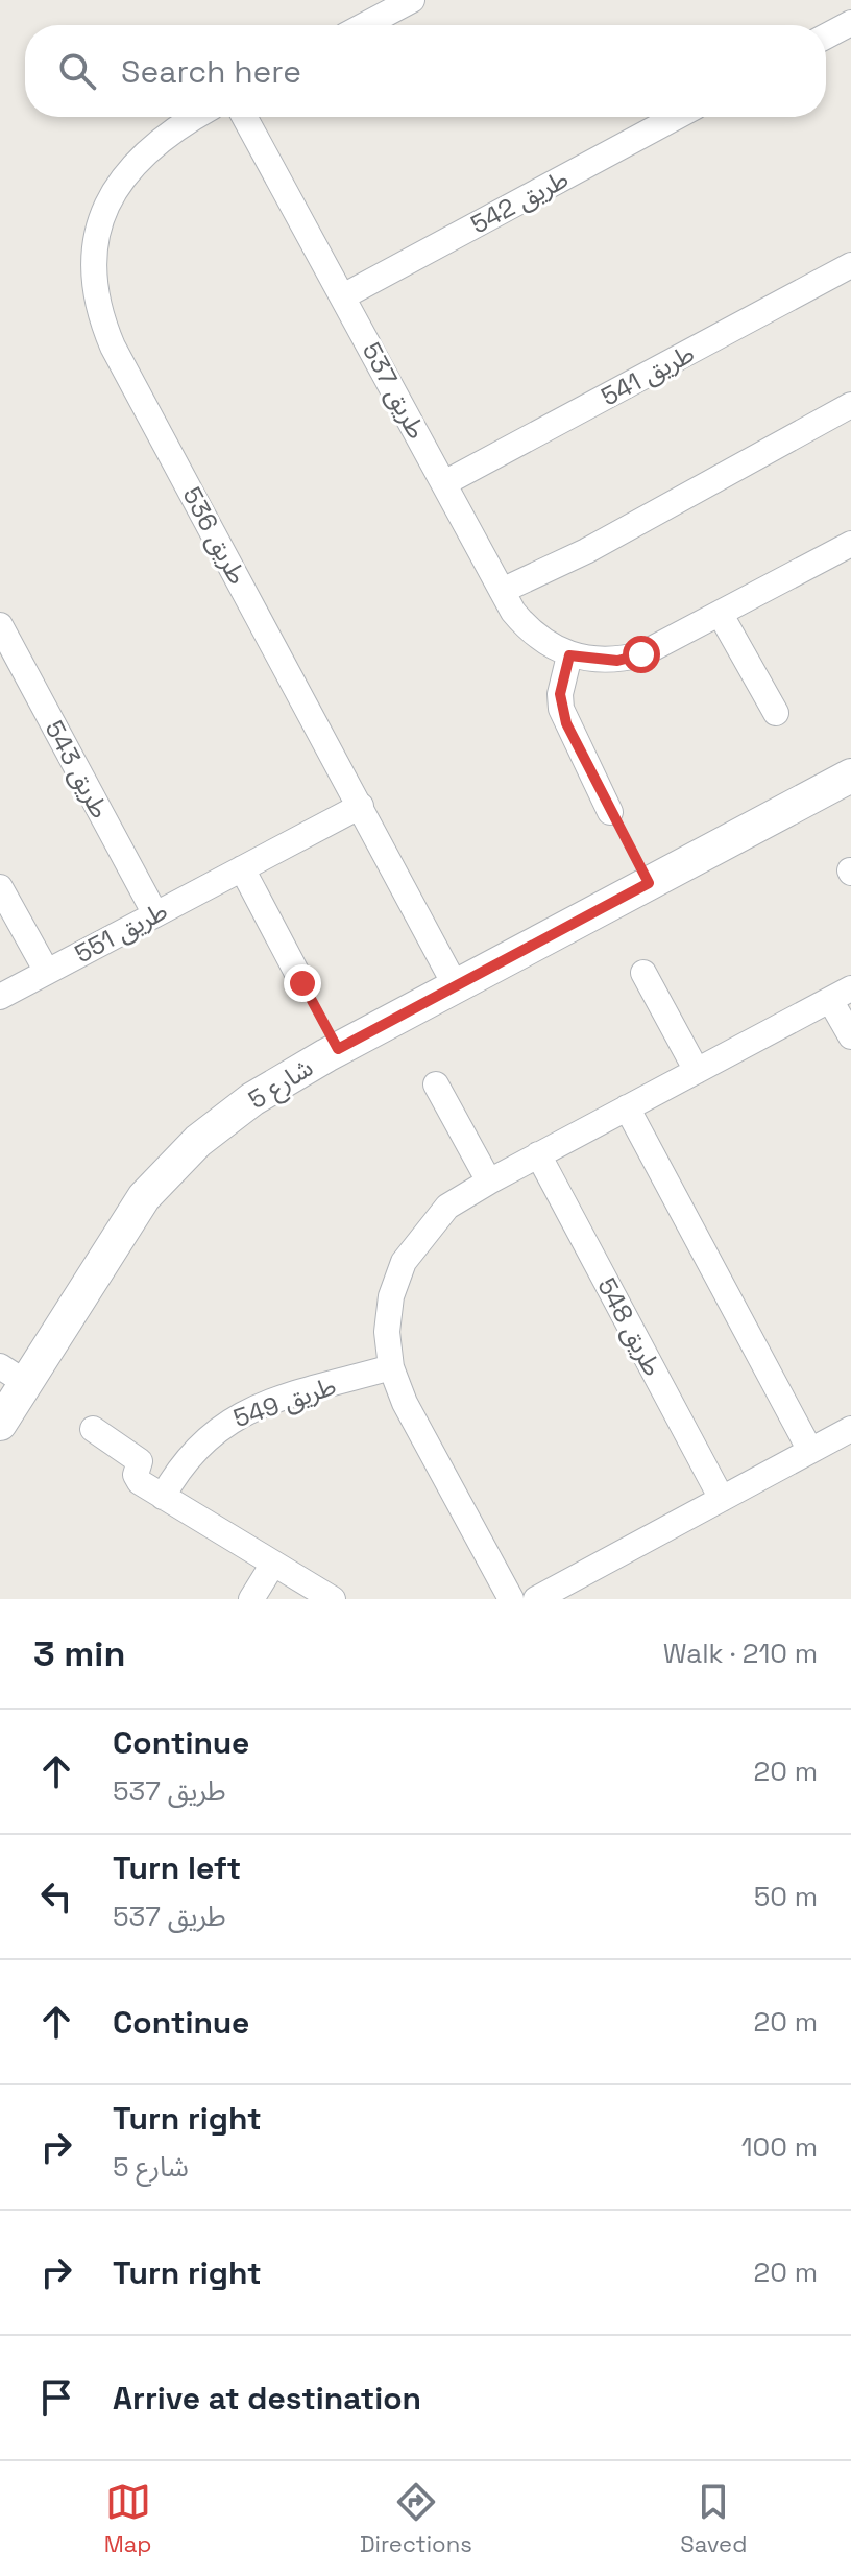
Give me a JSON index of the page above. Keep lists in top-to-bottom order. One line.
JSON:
{"streets":{"street":["طريق 542","طريق 541","طريق 537","طريق 536","طريق 543","طريق 551","شارع 5","طريق 548","طريق 549"]},"crossings":[["طريق 542","طريق 537"],["طريق 541","طريق 537"],["طريق 536","طريق 551"],["طريق 536","شارع 5"],["طريق 543","طريق 551"]],"page":{"search":"Search here","heading":["3 min","Walk · 210 m"],"list":[["Continue","طريق 537","20 m"],["Turn left","طريق 537","50 m"],["Continue","20 m"],["Turn right","شارع 5","100 m"],["Turn right","20 m"],"Arrive at destination"],"nav":["Map","Directions","Saved"]}}
